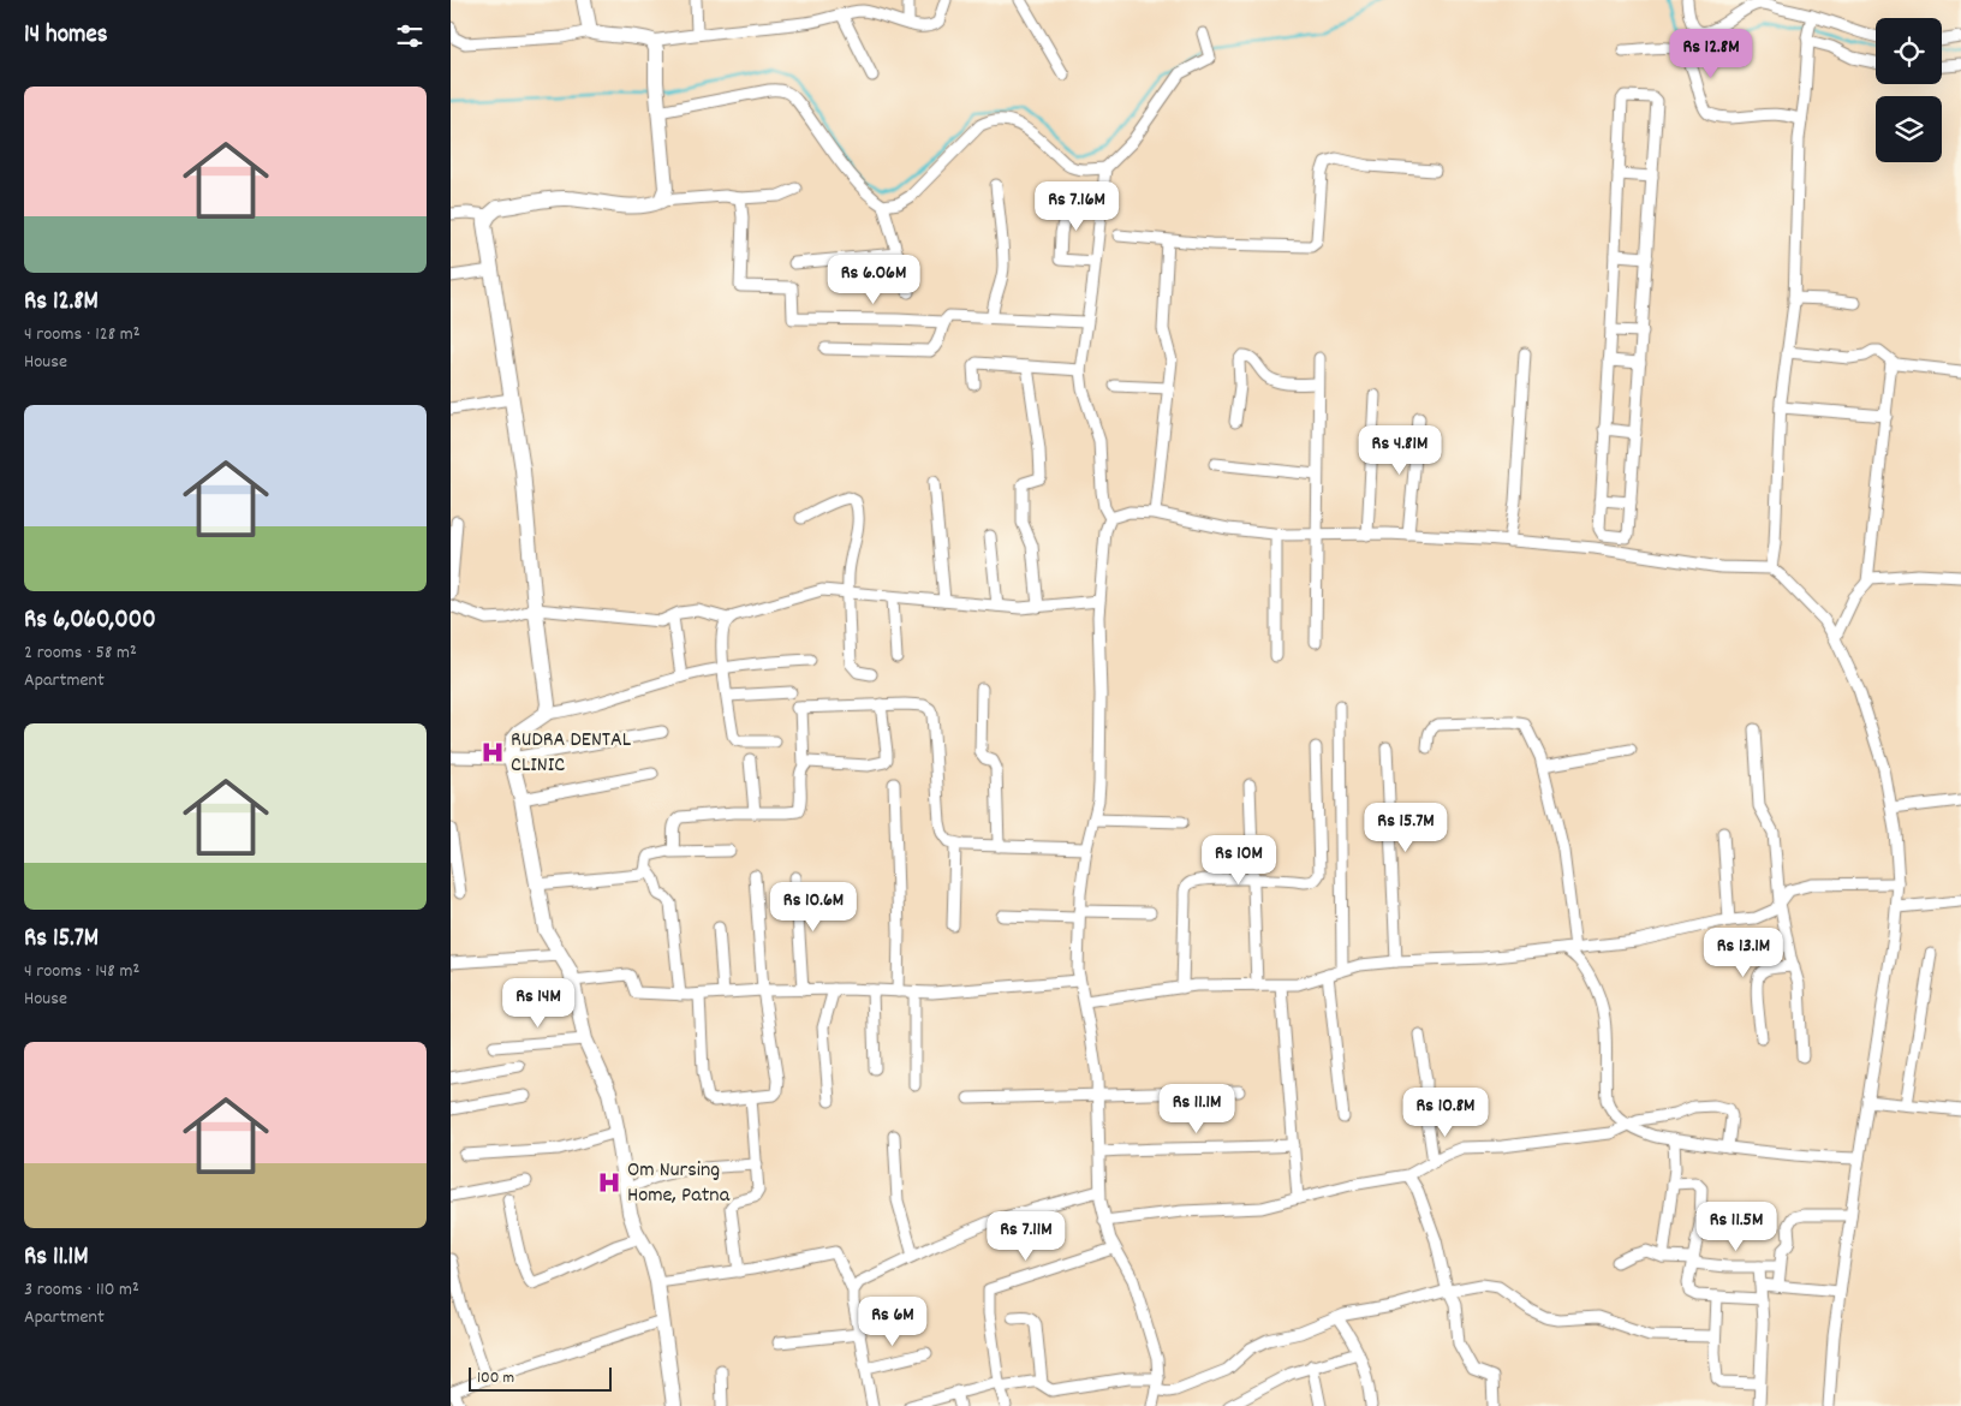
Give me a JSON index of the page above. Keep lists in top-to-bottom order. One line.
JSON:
{"places":{"hospital":["RUDRA DENTAL CLINIC","Om Nursing Home, Patna"]},"scale_bar":"100 m","page":{"heading":"14 homes","price":["Rs 12.8M","Rs 7.16M","Rs 6.06M","Rs 4.81M","Rs 15.7M","Rs 10M","Rs 10.6M","Rs 13.1M","Rs 14M","Rs 11.1M","Rs 10.8M","Rs 11.5M","Rs 7.11M","Rs 6M"],"list":[{"name":"Rs 12.8M","note":"4 rooms · 128 m² · House"},{"name":"Rs 6,060,000","note":"2 rooms · 58 m² · Apartment"},{"name":"Rs 15.7M","note":"4 rooms · 148 m² · House"},{"name":"Rs 11.1M","note":"3 rooms · 110 m² · Apartment"}],"scale":"100 m"}}
